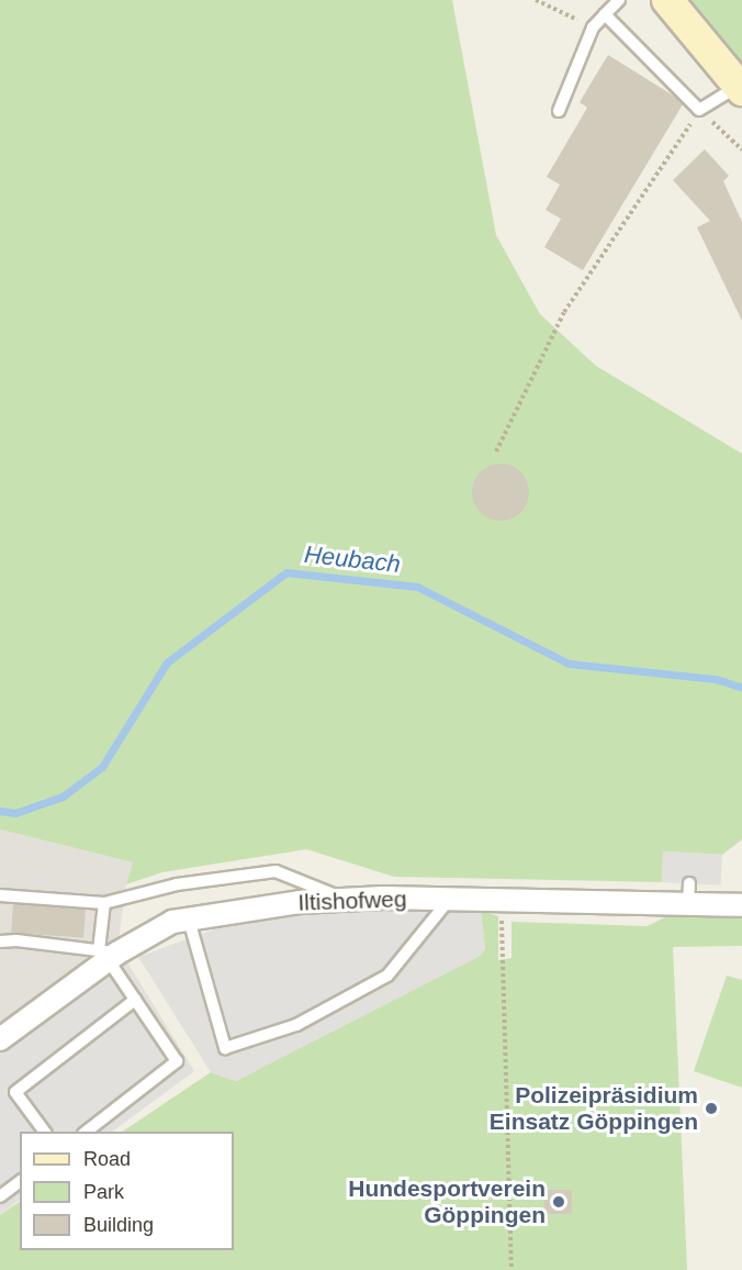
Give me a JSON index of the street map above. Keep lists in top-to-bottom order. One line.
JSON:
{"streets":{"street":["Iltishofweg"]},"water":["Heubach"],"places":["Polizeipräsidium Einsatz Göppingen","Hundesportverein Göppingen"],"legend":["Road","Park","Building"]}
